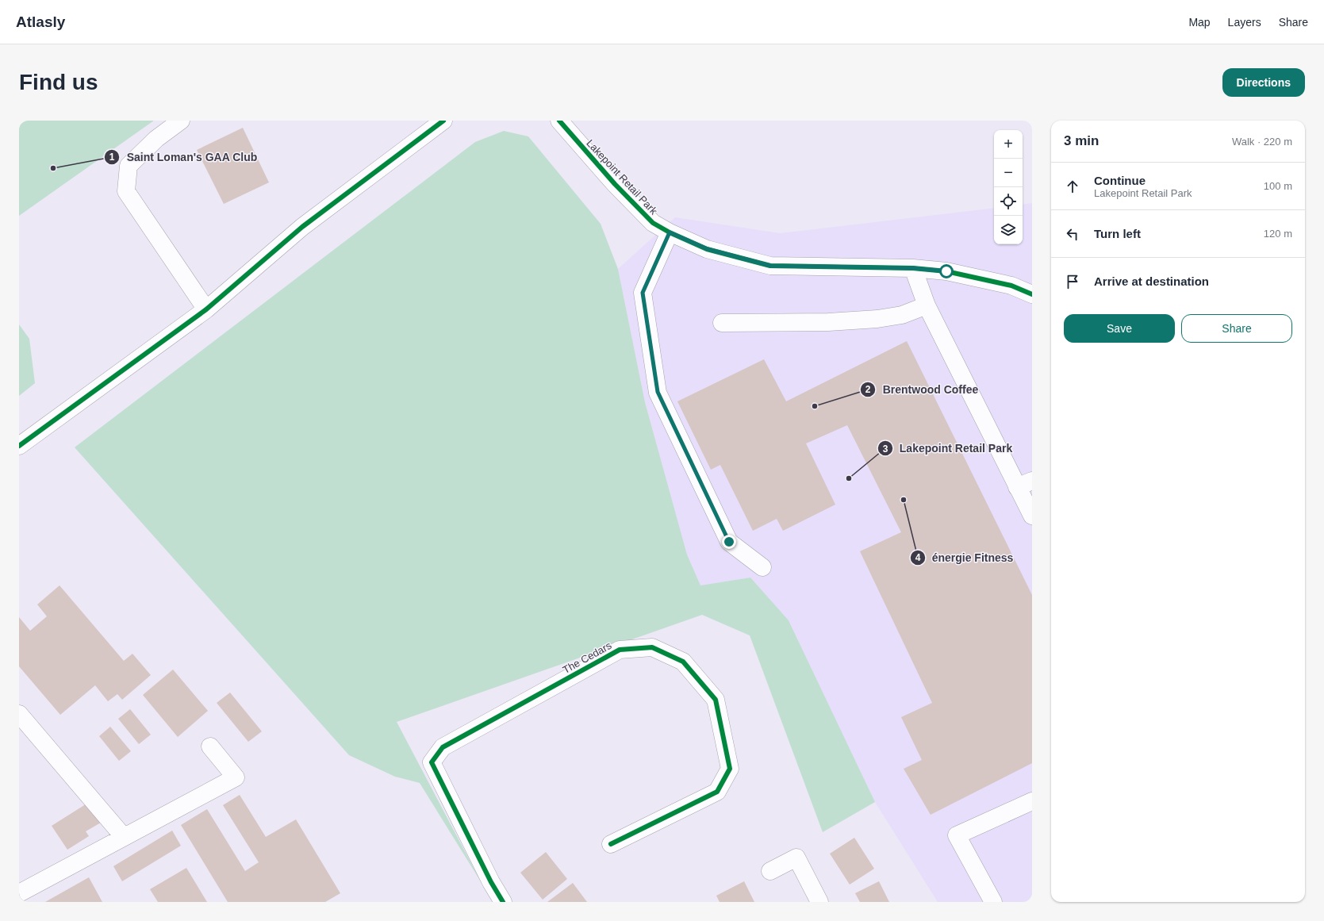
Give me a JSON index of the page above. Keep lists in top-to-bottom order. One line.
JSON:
{"streets":{"street":["Lakepoint Retail Park","The Cedars"]},"places":["Saint Loman's GAA Club","Brentwood Coffee","Lakepoint Retail Park","énergie Fitness"],"page":{"header":"Atlasly","nav":["Map","Layers","Share"],"buttons":["Directions",["Save","Share"]],"title":"Find us","heading":["3 min","Walk · 220 m"],"map_buttons":["+","−"],"list":[["Continue","Lakepoint Retail Park","100 m"],["Turn left","120 m"],"Arrive at destination"]}}
